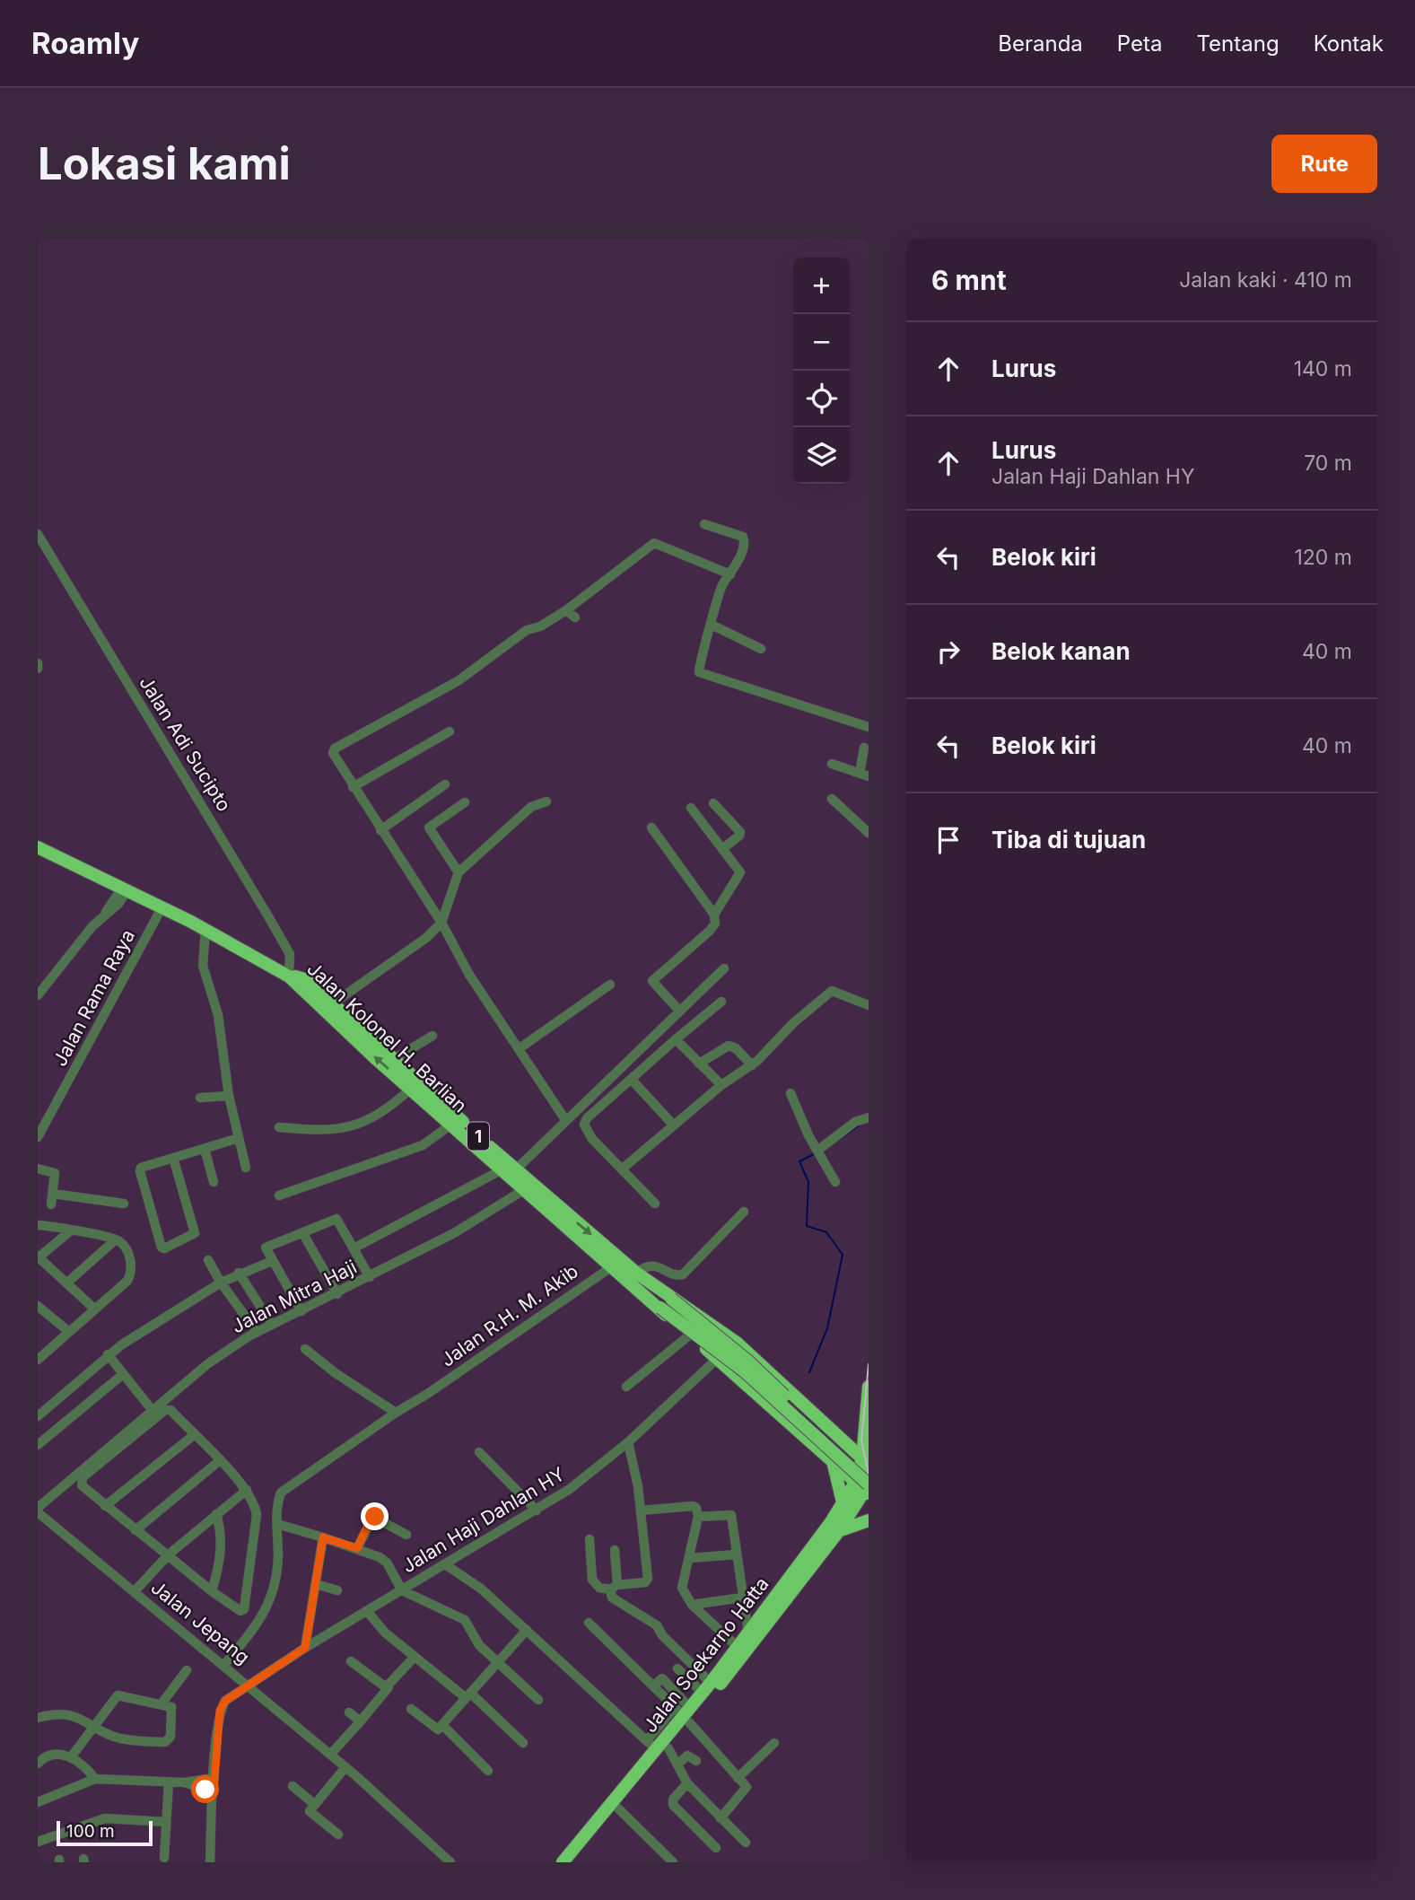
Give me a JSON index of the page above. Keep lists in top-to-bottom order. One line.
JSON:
{"streets":{"highway":["Jalan Kolonel H. Barlian","1","Jalan Soekarno Hatta"],"street":["Jalan Adi Sucipto","Jalan Rama Raya","Jalan Mitra Haji","Jalan R.H. M. Akib","Jalan Haji Dahlan HY","Jalan Jepang"]},"crossings":[["Jalan Adi Sucipto","Jalan Kolonel H. Barlian"],["Jalan Adi Sucipto","1"],["Jalan Rama Raya","1"],["Jalan Kolonel H. Barlian","1"],["Jalan Kolonel H. Barlian","Jalan Mitra Haji"],["Jalan Kolonel H. Barlian","Jalan R.H. M. Akib"],["1","Jalan Haji Dahlan HY"],["1","Jalan Soekarno Hatta"],["Jalan Mitra Haji","Jalan Jepang"],["Jalan R.H. M. Akib","Jalan Jepang"],["Jalan Haji Dahlan HY","Jalan Jepang"]],"scale_bar":"100 m","page":{"header":"Roamly","nav":["Beranda","Peta","Tentang","Kontak"],"buttons":"Rute","title":"Lokasi kami","heading":["6 mnt","Jalan kaki · 410 m"],"map_buttons":["+","−"],"list":[["Lurus","140 m"],["Lurus","Jalan Haji Dahlan HY","70 m"],["Belok kiri","120 m"],["Belok kanan","40 m"],["Belok kiri","40 m"],"Tiba di tujuan"],"scale":"100 m"}}
